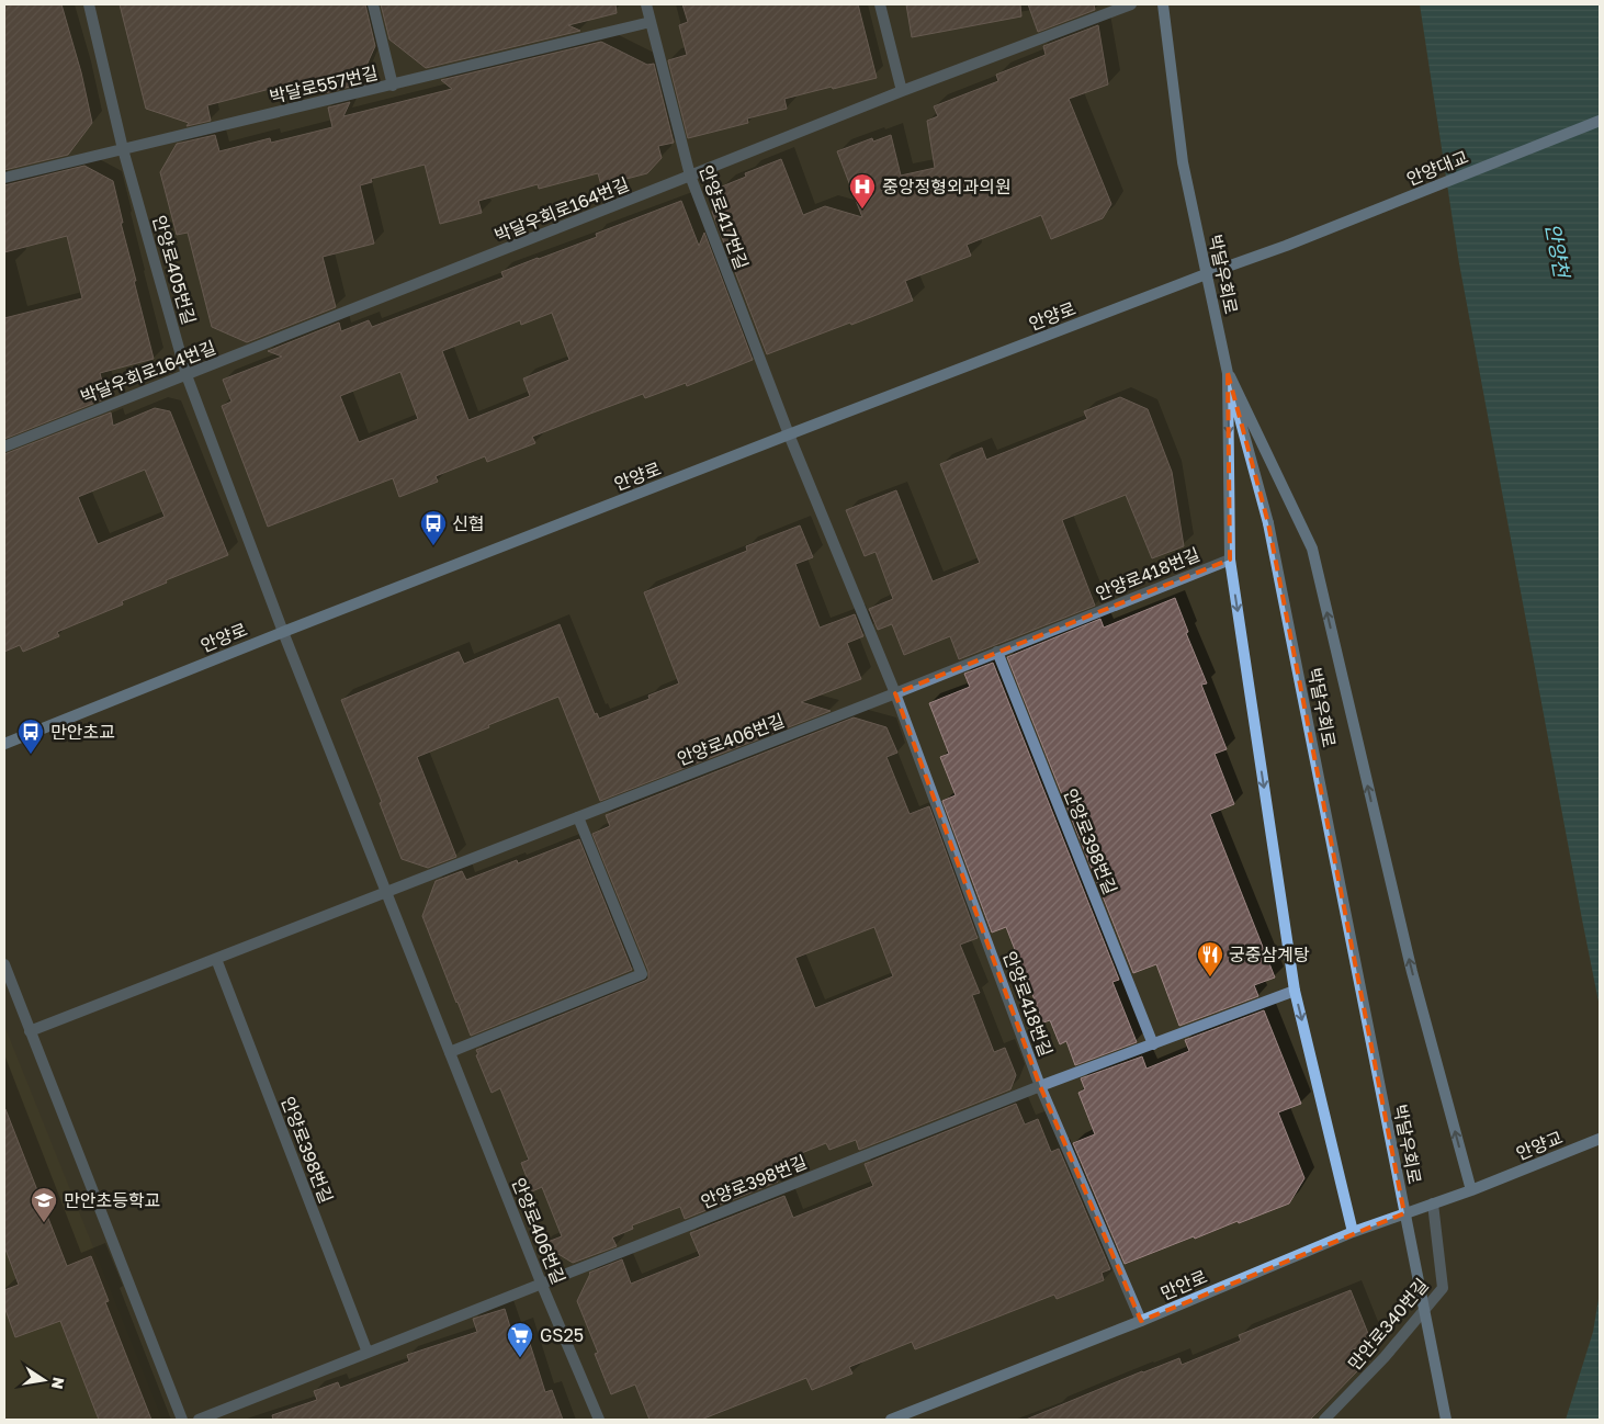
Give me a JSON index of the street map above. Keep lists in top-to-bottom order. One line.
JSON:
{"streets":{"street":["박달로557번길","안양대교","박달우회로164번길","안양로417번길","안양로405번길","박달우회로","안양로","안양로418번길","안양로406번길","안양로398번길","안양교","만안로","만안로340번길"]},"crossings":[["박달로557번길","안양로417번길"],["박달로557번길","안양로405번길"],["안양대교","안양로"],["박달우회로164번길","안양로417번길"],["박달우회로164번길","안양로405번길"],["안양로417번길","안양로"],["안양로417번길","안양로418번길"],["안양로405번길","안양로"],["안양로405번길","안양로406번길"],["박달우회로","안양로"],["안양로","안양로418번길"],["안양로","안양로406번길"],["안양로418번길","안양로406번길"],["안양로418번길","안양로398번길"],["안양로418번길","만안로"],["안양로406번길","안양로398번길"],["안양교","만안로"],["만안로","만안로340번길"]],"water":["안양천"],"places":{"hospital":["중앙정형외과의원"],"bus stop":["신협","만안초교"],"restaurant":["궁중삼계탕"],"school or university":["만안초등학교"],"supermarket":["GS25"]},"north":"right"}
